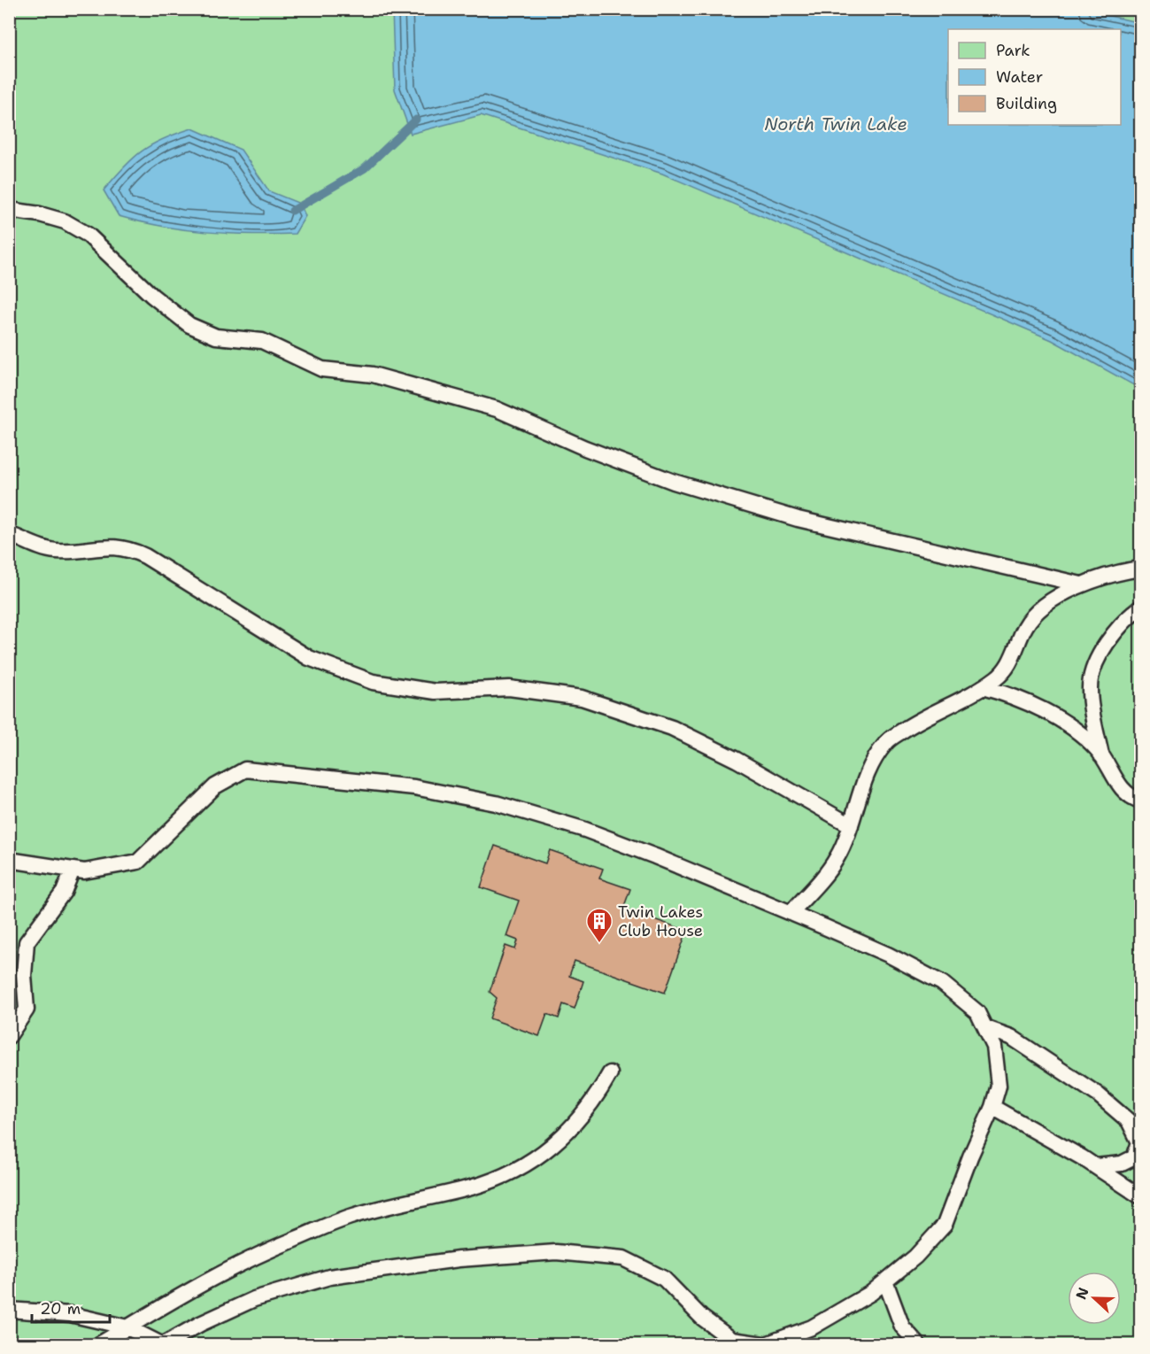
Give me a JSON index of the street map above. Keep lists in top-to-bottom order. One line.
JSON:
{"water":["North Twin Lake"],"places":{"building":["Twin Lakes Club House"]},"legend":["Park","Water","Building"],"scale_bar":"20 m","north":"left"}
